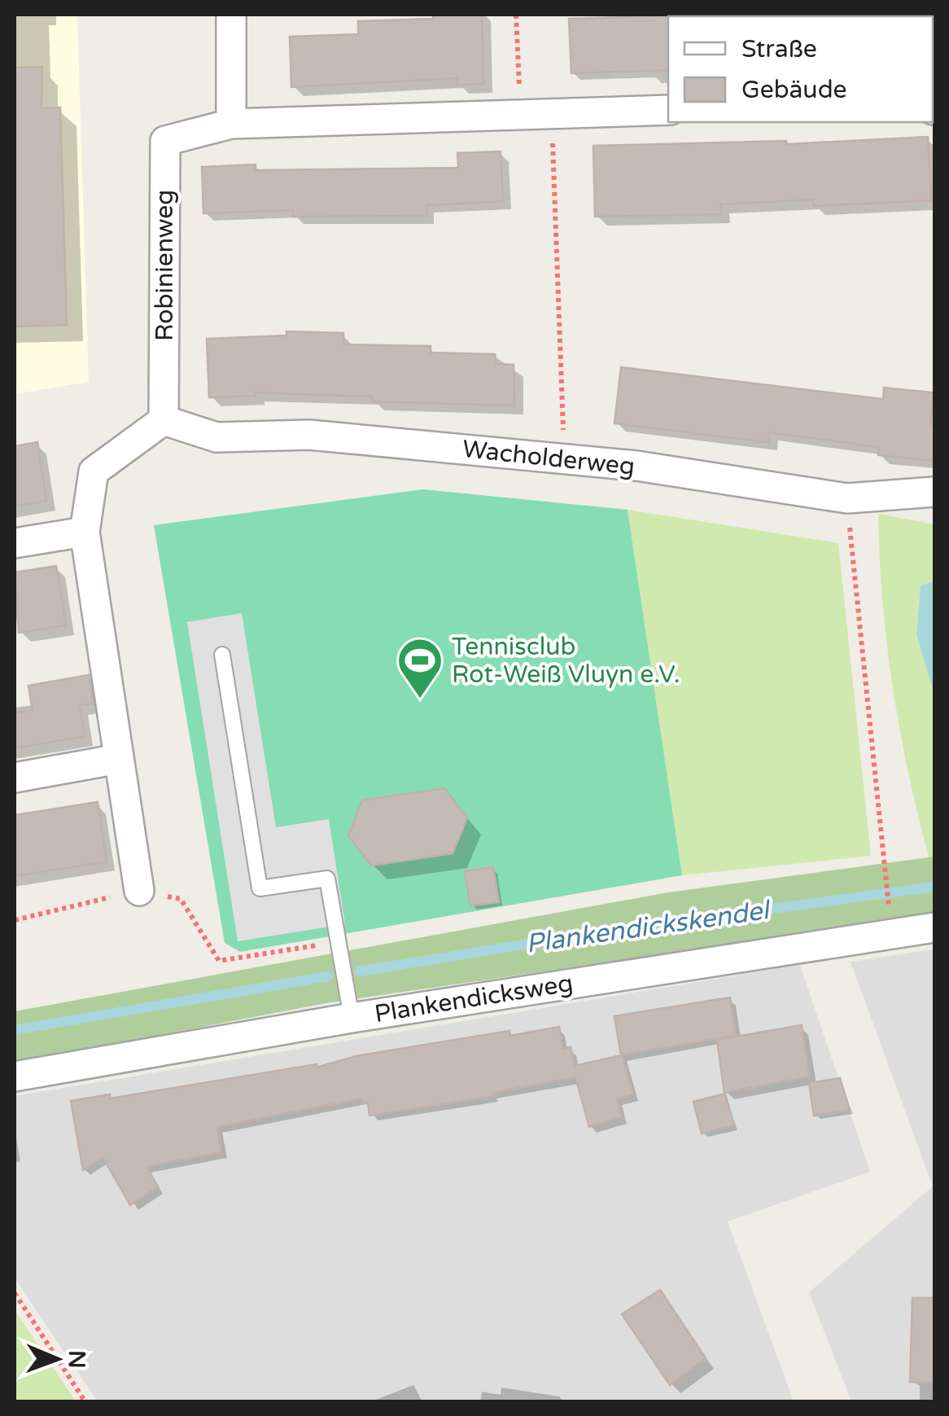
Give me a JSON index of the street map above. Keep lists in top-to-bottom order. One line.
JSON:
{"streets":{"street":["Robinienweg","Wacholderweg","Plankendicksweg"]},"crossings":[["Robinienweg","Wacholderweg"]],"water":["Plankendickskendel"],"places":{"sports":["Tennisclub Rot-Weiß Vluyn e.V."]},"legend":["Straße","Gebäude"],"north":"right"}
